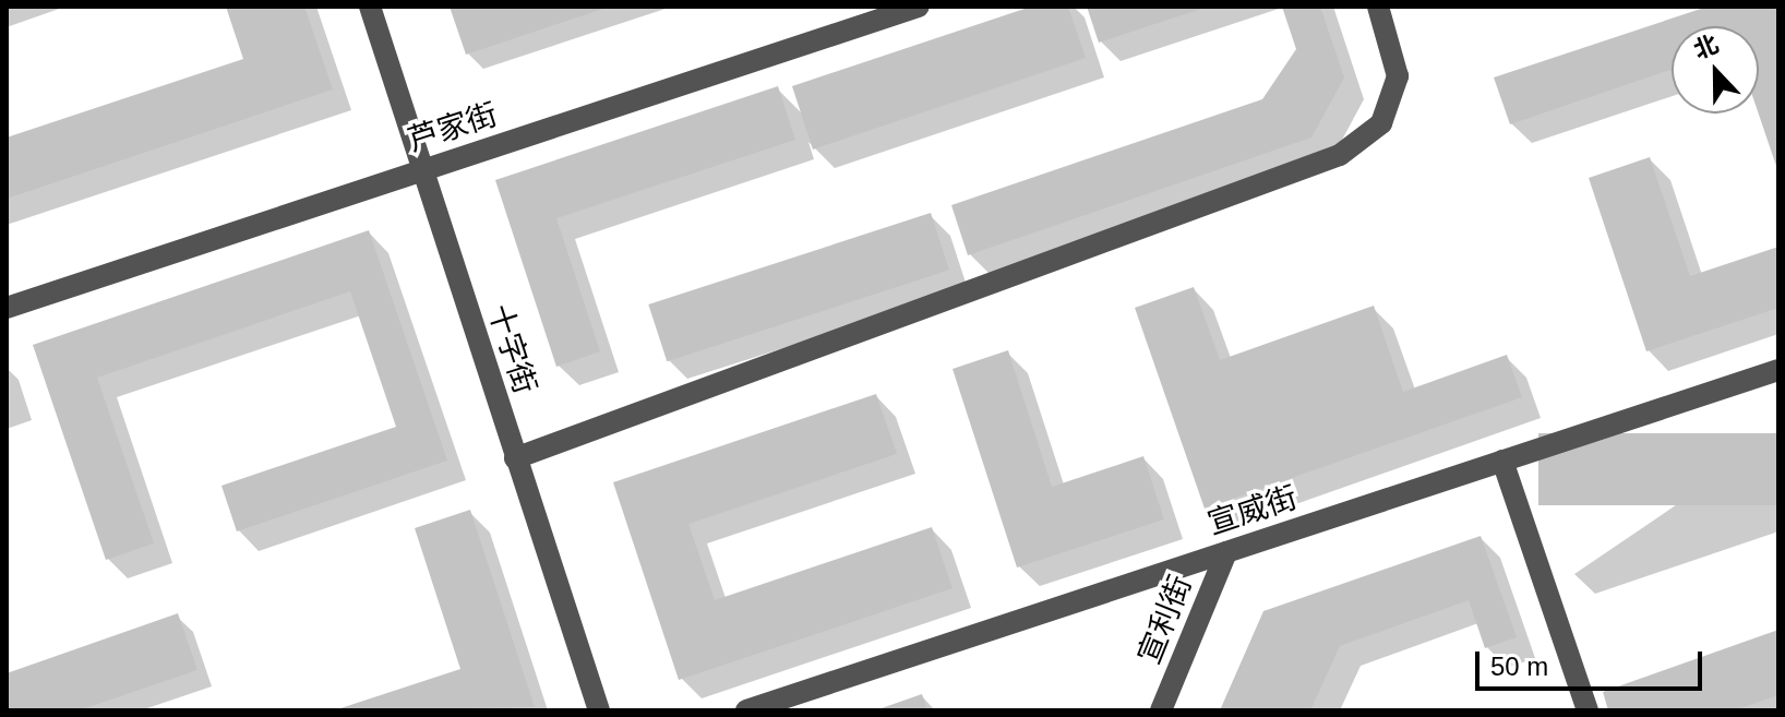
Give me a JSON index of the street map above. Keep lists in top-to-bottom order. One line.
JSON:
{"streets":{"street":["芦家街","十字街","宣威街","宣利街"]},"crossings":[["芦家街","十字街"],["宣威街","宣利街"]],"scale_bar":"50 m","north":"top"}
